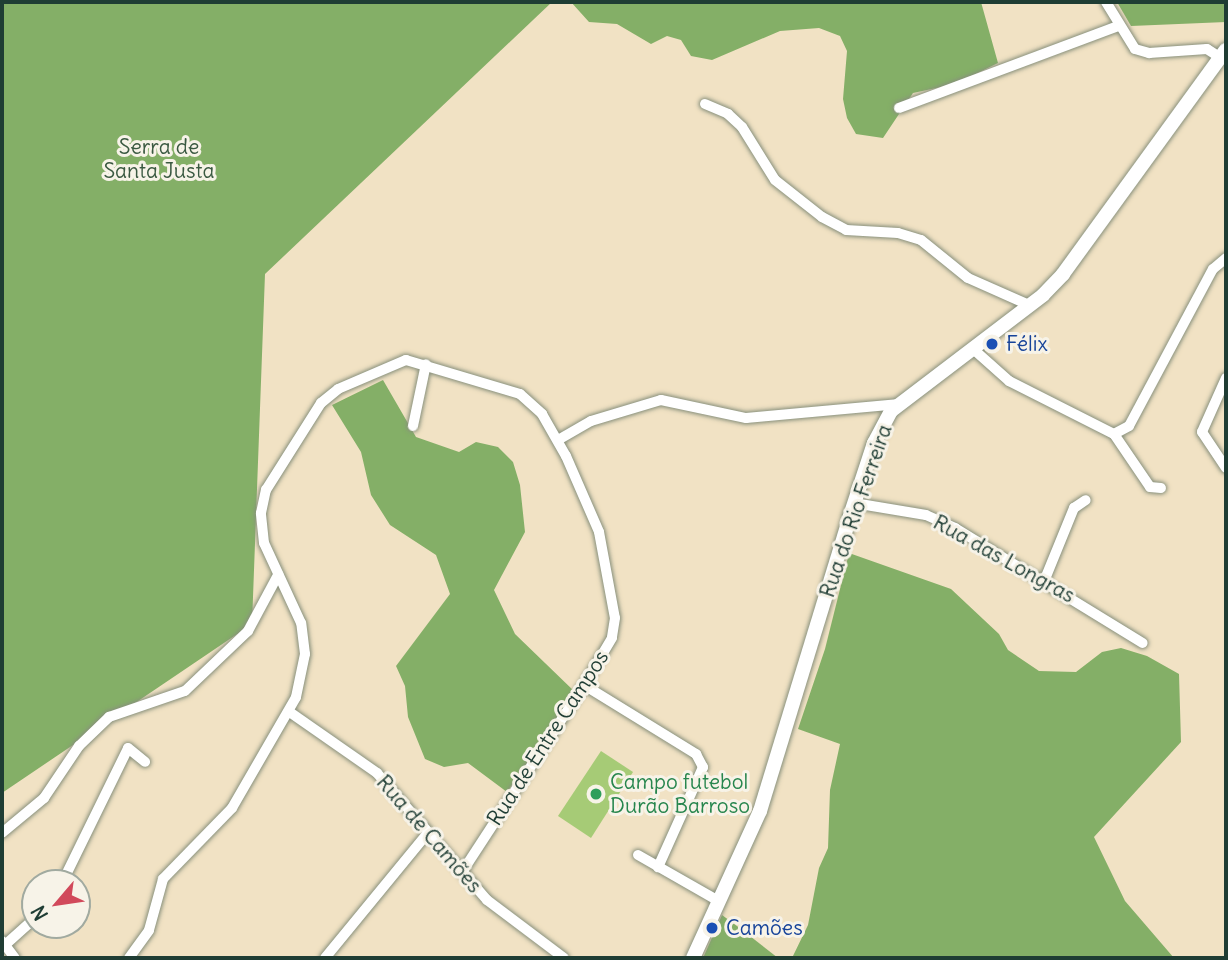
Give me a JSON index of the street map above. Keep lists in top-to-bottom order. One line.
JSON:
{"streets":{"street":["Rua do Rio Ferreira","Rua das Longras","Rua de Entre Campos","Rua de Camões"]},"crossings":[["Rua do Rio Ferreira","Rua das Longras"],["Rua de Entre Campos","Rua de Camões"]],"parks":["Serra de Santa Justa"],"places":["Félix","Campo futebol Durão Barroso","Camões"],"north":"bottom left"}
